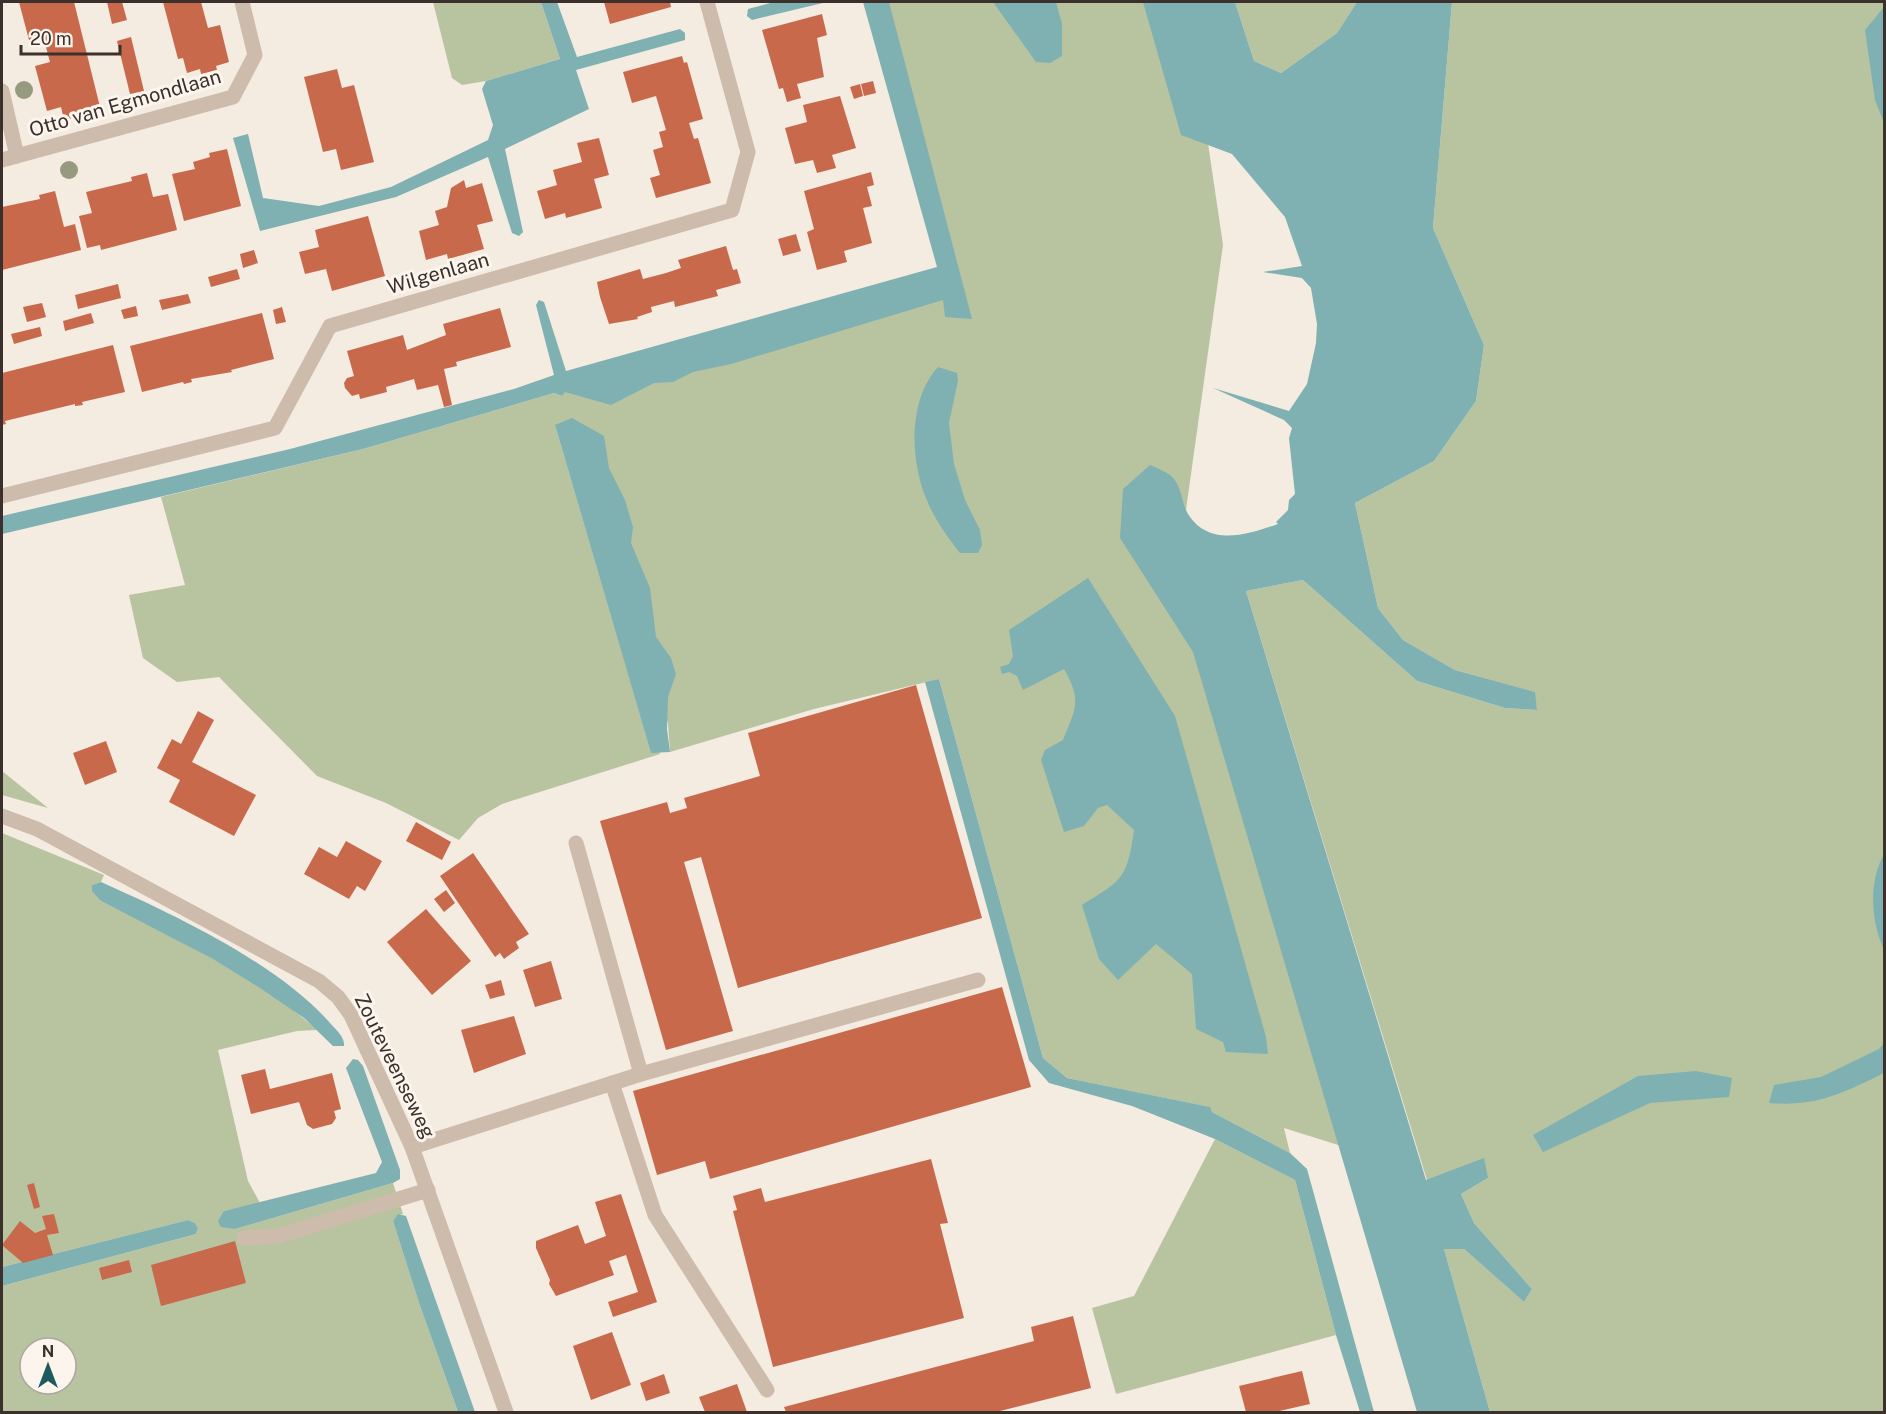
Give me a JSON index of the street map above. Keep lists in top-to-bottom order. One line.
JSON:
{"streets":{"street":["Otto van Egmondlaan","Wilgenlaan","Zouteveenseweg"]},"scale_bar":"20 m","north":"top"}
